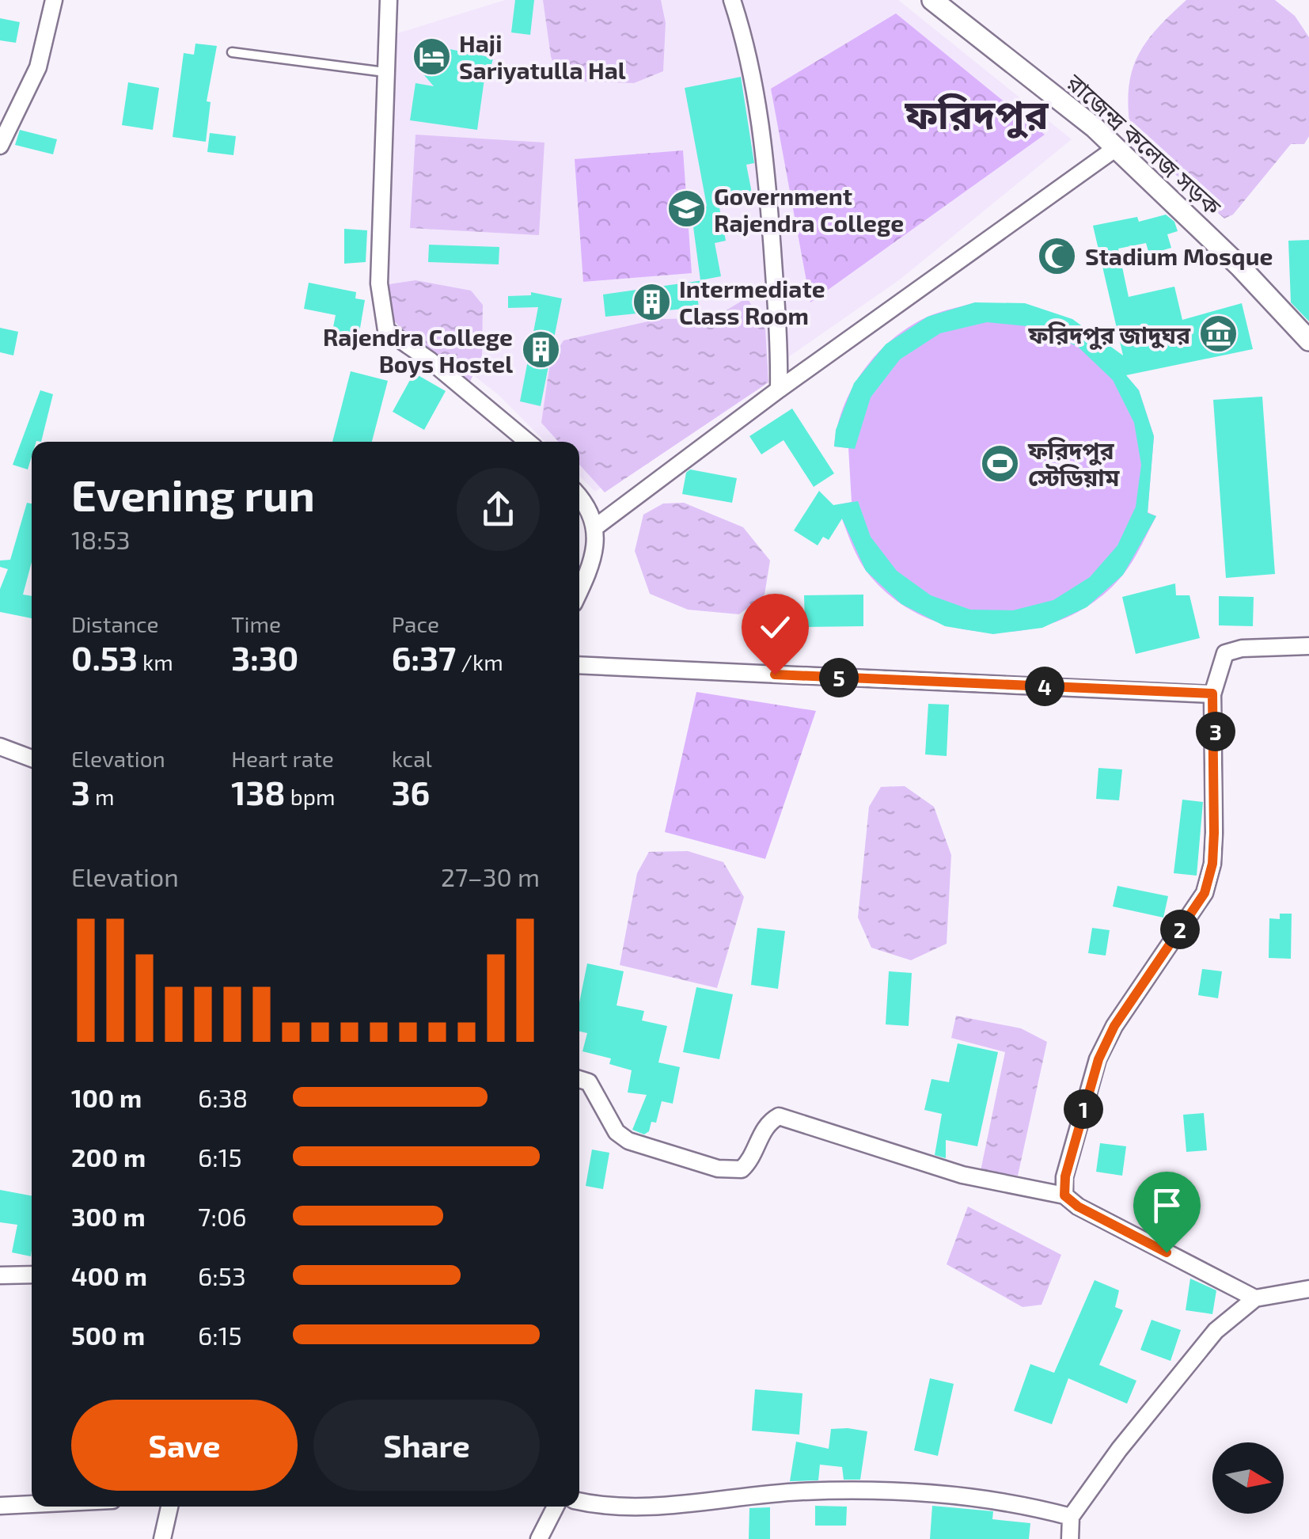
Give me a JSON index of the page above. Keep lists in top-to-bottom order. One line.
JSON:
{"streets":{"street":["রাজেন্দ্র কলেজ সড়ক"]},"districts":["ফরিদপুর"],"places":{"hotel":["Haji Sariyatulla Hal"],"school or university":["Government Rajendra College"],"mosque":["Stadium Mosque"],"building":["Intermediate Class Room","Rajendra College Boys Hostel"],"museum":["ফরিদপুর জাদুঘর"],"sports":["ফরিদপুর স্টেডিয়াম"]},"north":"right","page":{"heading":["Evening run","18:53"],"stats":[["Distance","0.53 km"],["Time","3:30"],["Pace","6:37 /km"],["Elevation","3 m"],["Heart rate","138 bpm"],["kcal","36"]],"pins":["5","4","3","2","1"],"chart":["Elevation","27–30 m"],"list":[{"name":"100 m","note":"6:38"},{"name":"200 m","note":"6:15"},{"name":"300 m","note":"7:06"},{"name":"400 m","note":"6:53"},{"name":"500 m","note":"6:15"}],"buttons":["Save","Share"]}}
